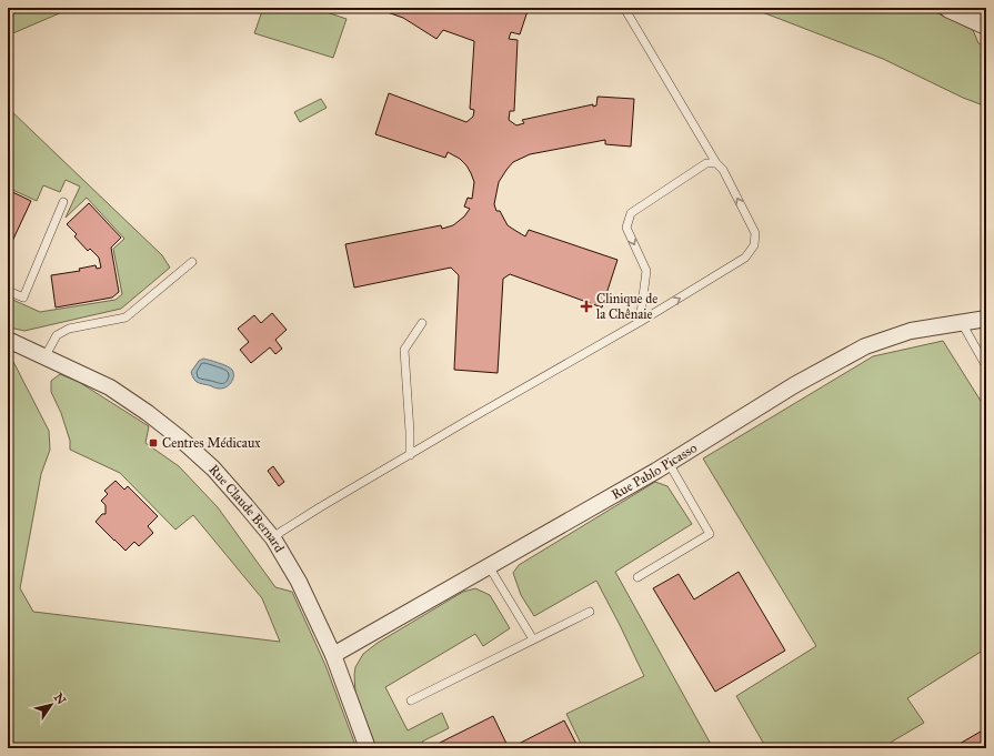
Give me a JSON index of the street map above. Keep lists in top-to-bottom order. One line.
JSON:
{"streets":{"street":["Rue Pablo Picasso","Rue Claude Bernard"]},"crossings":[["Rue Pablo Picasso","Rue Claude Bernard"]],"places":{"health":["Clinique de la Chênaie"],"transit":["Centres Médicaux"]},"north":"top right"}
